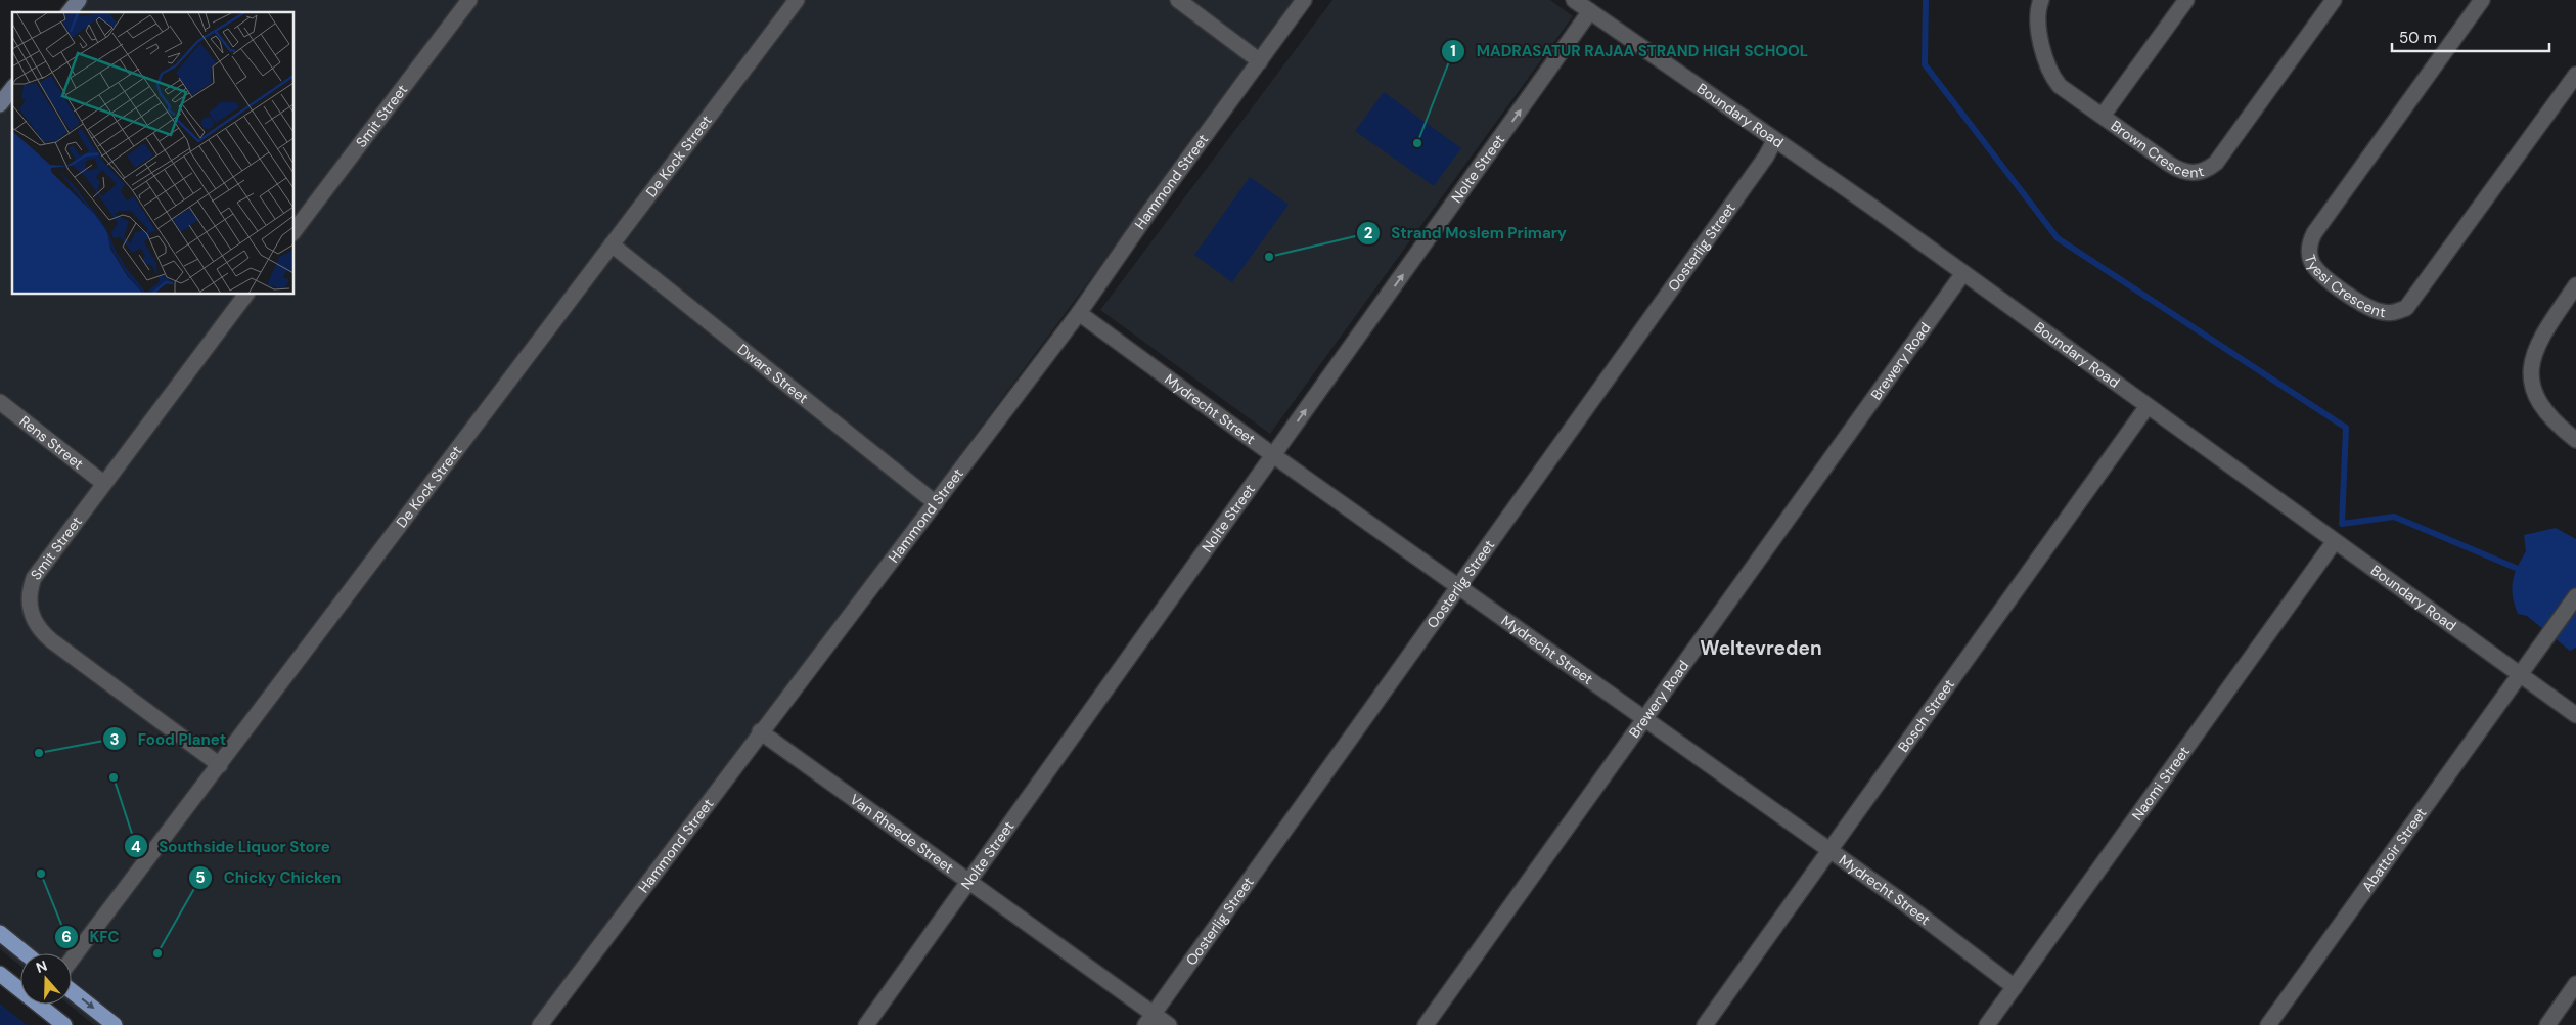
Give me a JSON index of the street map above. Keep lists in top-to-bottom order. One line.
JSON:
{"streets":{"street":["Boundary Road","Smit Street","Brown Crescent","De Kock Street","Nolte Street","Hammond Street","Oosterlig Street","Tyesi Crescent","Brewery Road","Dwars Street","Mydrecht Street","Rens Street","Bosch Street","Naomi Street","Van Rheede Street","Abattoir Street"]},"crossings":[["Boundary Road","Nolte Street"],["Boundary Road","Oosterlig Street"],["Boundary Road","Brewery Road"],["Boundary Road","Bosch Street"],["Boundary Road","Naomi Street"],["Boundary Road","Abattoir Street"],["Smit Street","De Kock Street"],["Smit Street","Rens Street"],["De Kock Street","Dwars Street"],["Nolte Street","Mydrecht Street"],["Nolte Street","Van Rheede Street"],["Hammond Street","Dwars Street"],["Hammond Street","Mydrecht Street"],["Hammond Street","Van Rheede Street"],["Oosterlig Street","Mydrecht Street"],["Oosterlig Street","Van Rheede Street"],["Brewery Road","Mydrecht Street"],["Mydrecht Street","Bosch Street"],["Mydrecht Street","Naomi Street"]],"one_way":["Nolte Street"],"districts":["Weltevreden"],"places":["MADRASATUR RAJAA STRAND HIGH SCHOOL","Strand Moslem Primary","Food Planet","Southside Liquor Store","KFC","Chicky Chicken"],"scale_bar":"50 m","north":"top"}
